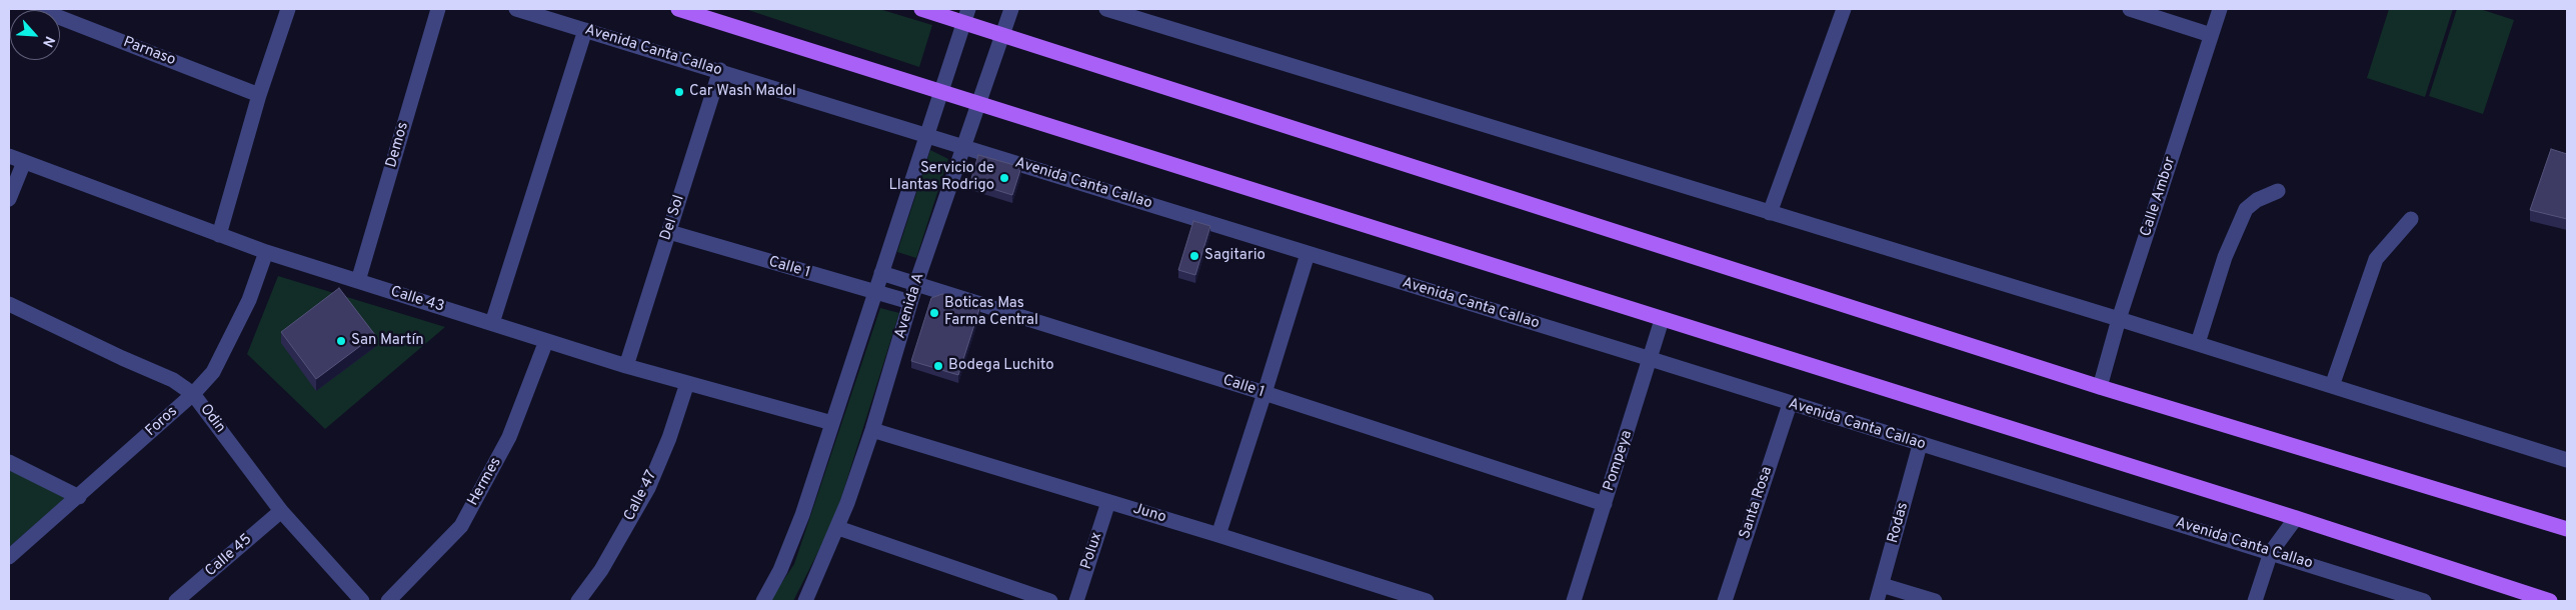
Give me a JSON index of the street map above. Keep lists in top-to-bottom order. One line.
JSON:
{"streets":{"street":["Avenida Canta Callao","Parnaso","Demos","Calle Ambor","Del Sol","Calle 1","Calle 43","Avenida A","Odin","Foros","Pompeya","Hermes","Calle 47","Santa Rosa","Juno","Rodas","Polux","Calle 45"]},"crossings":[["Avenida Canta Callao","Del Sol"],["Avenida Canta Callao","Avenida A"],["Avenida Canta Callao","Pompeya"],["Avenida Canta Callao","Santa Rosa"],["Avenida Canta Callao","Rodas"],["Demos","Calle 43"],["Del Sol","Calle 1"],["Del Sol","Calle 43"],["Calle 1","Avenida A"],["Calle 1","Pompeya"],["Calle 43","Foros"],["Calle 43","Hermes"],["Calle 43","Calle 47"],["Avenida A","Juno"],["Odin","Foros"],["Odin","Calle 45"],["Juno","Polux"]],"places":["Car Wash Madol","Servicio de Llantas Rodrigo","Sagitario","Boticas Mas Farma Central","San Martín","Bodega Luchito"],"north":"bottom right"}
